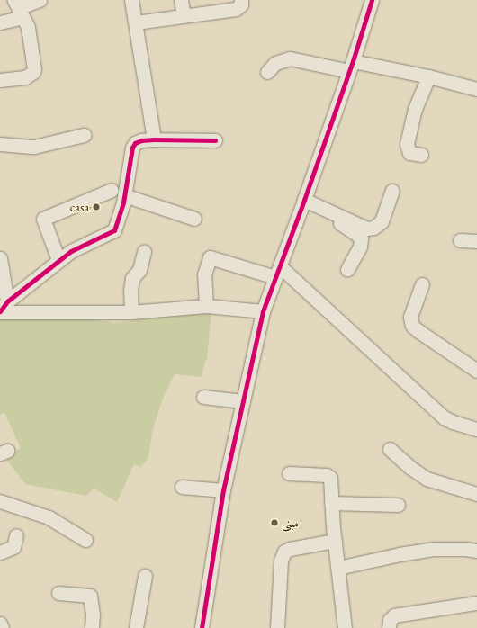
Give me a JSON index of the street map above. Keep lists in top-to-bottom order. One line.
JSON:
{"places":["casa","مبنى"]}
